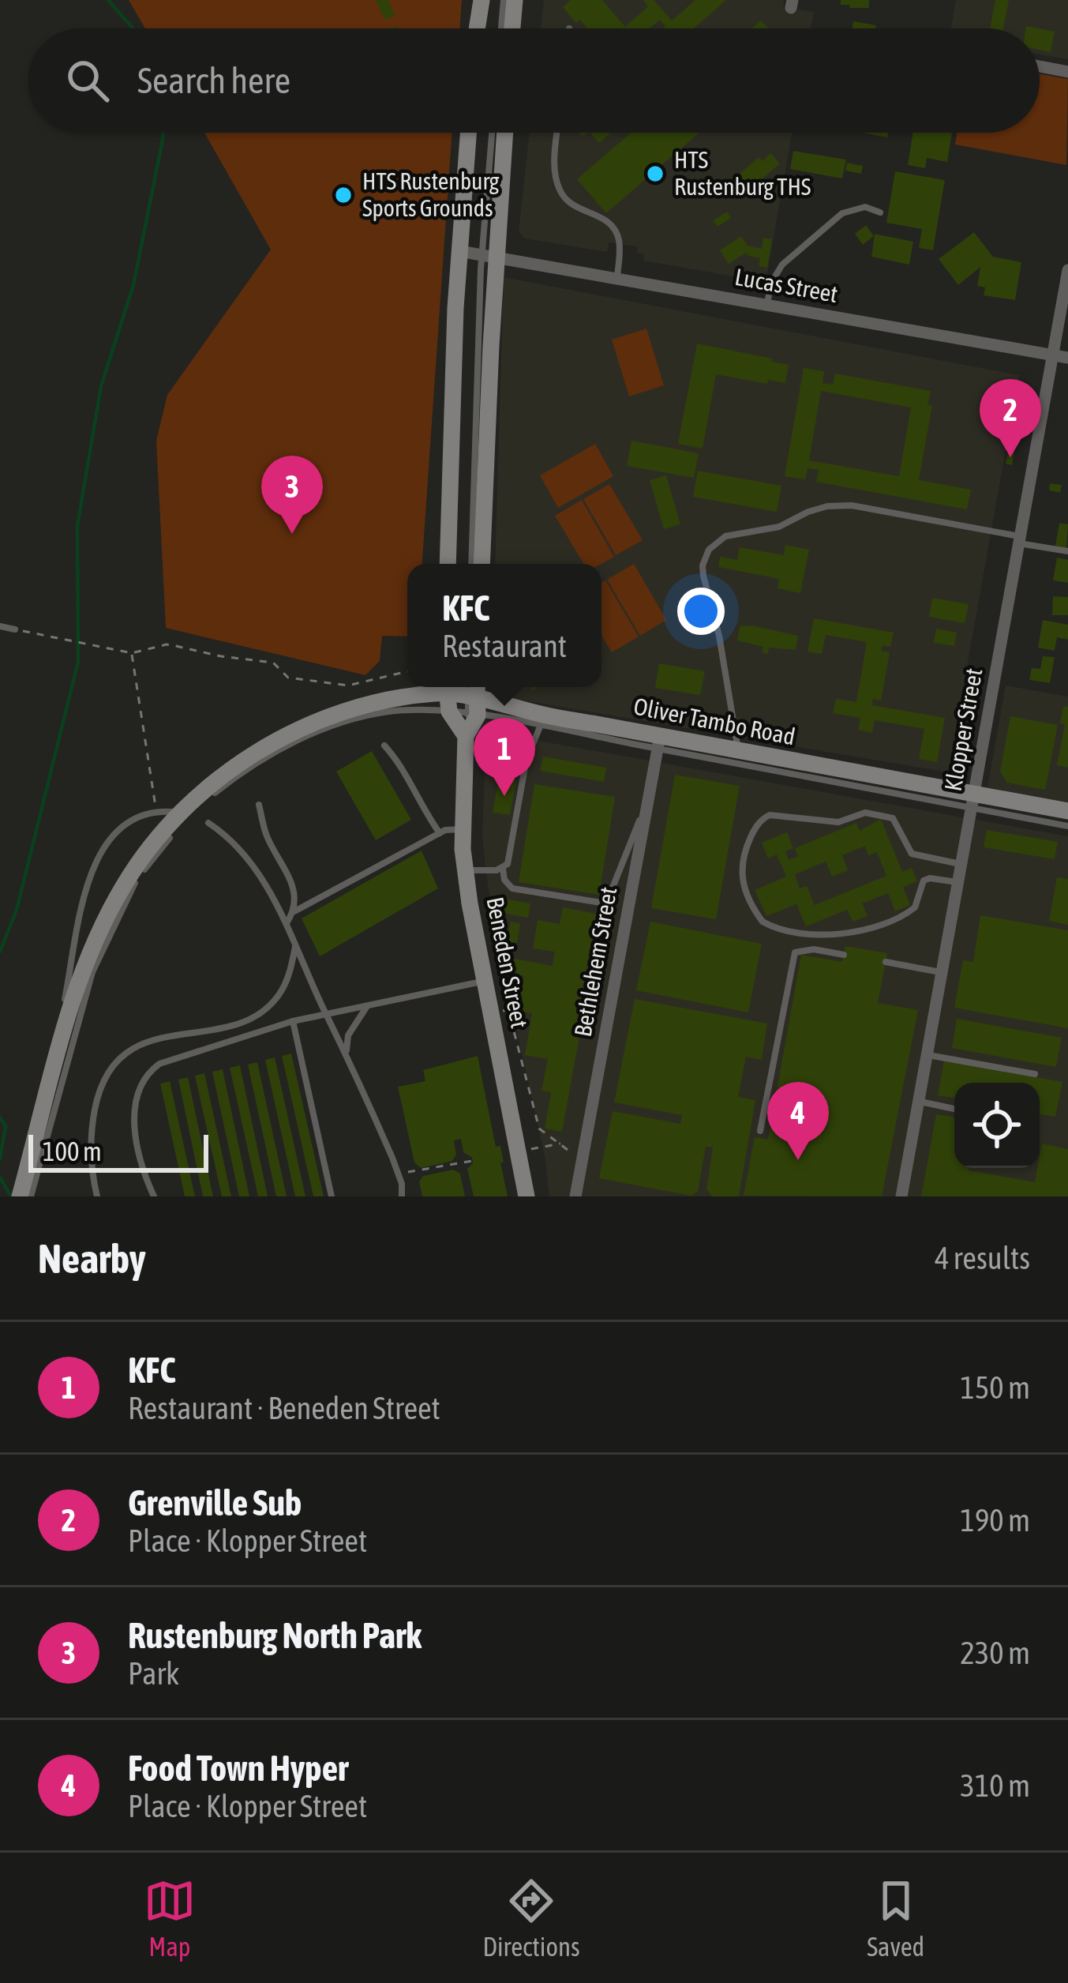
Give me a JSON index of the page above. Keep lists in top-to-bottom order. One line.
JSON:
{"streets":{"main road":["Oliver Tambo Road","Beneden Street"],"street":["Lucas Street","Klopper Street","Bethlehem Street"]},"crossings":[["Lucas Street","Klopper Street"],["Oliver Tambo Road","Klopper Street"],["Oliver Tambo Road","Bethlehem Street"],["Oliver Tambo Road","Beneden Street"]],"places":["HTS Rustenburg THS","HTS Rustenburg Sports Grounds"],"scale_bar":"100 m","page":{"search":"Search here","pins":["2","3","1","4"],"popup":["KFC","Restaurant"],"scale":"100 m","heading":["Nearby","4 results"],"list":[{"mark":"1","name":"KFC","note":"Restaurant · Beneden Street","value":"150 m"},{"mark":"2","name":"Grenville Sub","note":"Place · Klopper Street","value":"190 m"},{"mark":"3","name":"Rustenburg North Park","note":"Park","value":"230 m"},{"mark":"4","name":"Food Town Hyper","note":"Place · Klopper Street","value":"310 m"}],"nav":["Map","Directions","Saved"]}}
